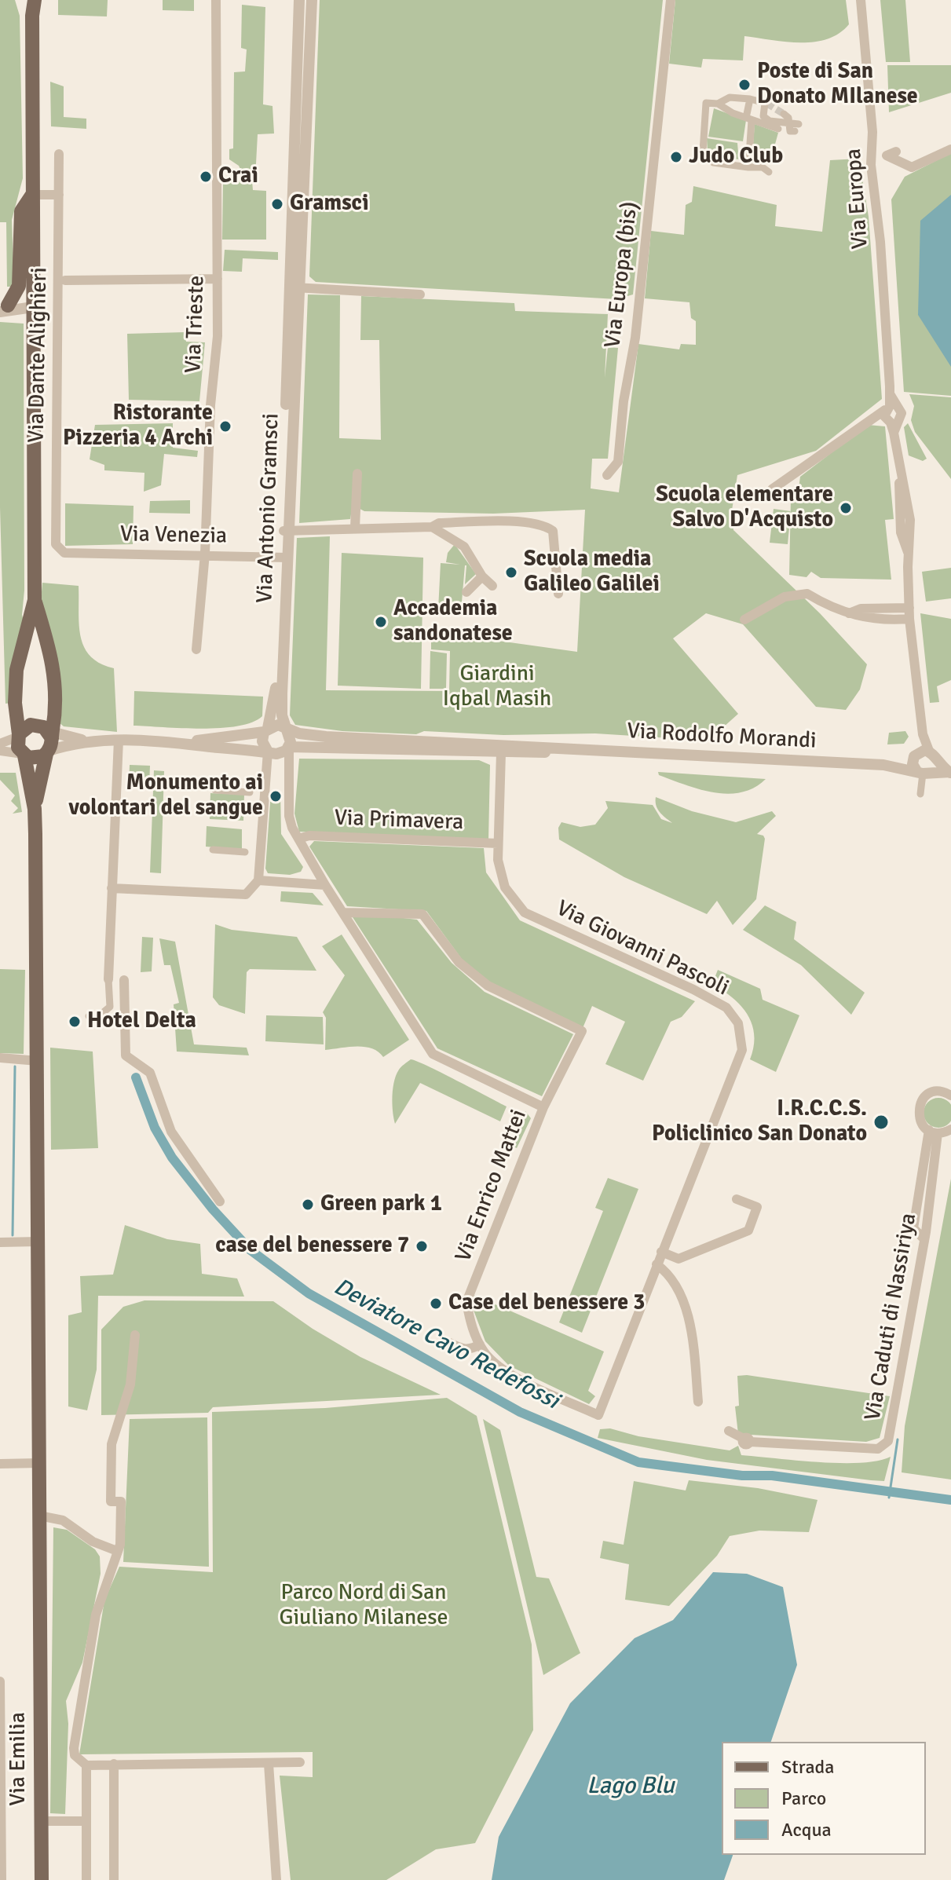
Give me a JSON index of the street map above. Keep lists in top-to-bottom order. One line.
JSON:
{"streets":{"main road":["Via Emilia"],"street":["Via Europa","Via Europa (bis)","Via Trieste","Via Dante Alighieri","Via Antonio Gramsci","Via Venezia","Via Rodolfo Morandi","Via Primavera","Via Giovanni Pascoli","Via Enrico Mattei","Via Caduti di Nassiriya"]},"crossings":[["Via Europa","Via Rodolfo Morandi"],["Via Trieste","Via Venezia"],["Via Dante Alighieri","Via Venezia"],["Via Antonio Gramsci","Via Venezia"],["Via Antonio Gramsci","Via Rodolfo Morandi"],["Via Antonio Gramsci","Via Enrico Mattei"],["Via Rodolfo Morandi","Via Giovanni Pascoli"],["Via Rodolfo Morandi","Via Enrico Mattei"],["Via Primavera","Via Giovanni Pascoli"],["Via Primavera","Via Enrico Mattei"],["Via Giovanni Pascoli","Via Enrico Mattei"]],"water":["Deviatore Cavo Redefossi","Lago Blu"],"parks":["Giardini Iqbal Masih","Parco Nord di San Giuliano Milanese"],"places":["Poste di San Donato MIlanese","Judo Club","Crai","Gramsci","Ristorante Pizzeria 4 Archi","Scuola elementare Salvo D'Acquisto","Scuola media Galileo Galilei","Accademia sandonatese","Monumento ai volontari del sangue","Hotel Delta","I.R.C.C.S. Policlinico San Donato","Green park 1","case del benessere 7","Case del benessere 3"],"legend":["Strada","Parco","Acqua"]}
